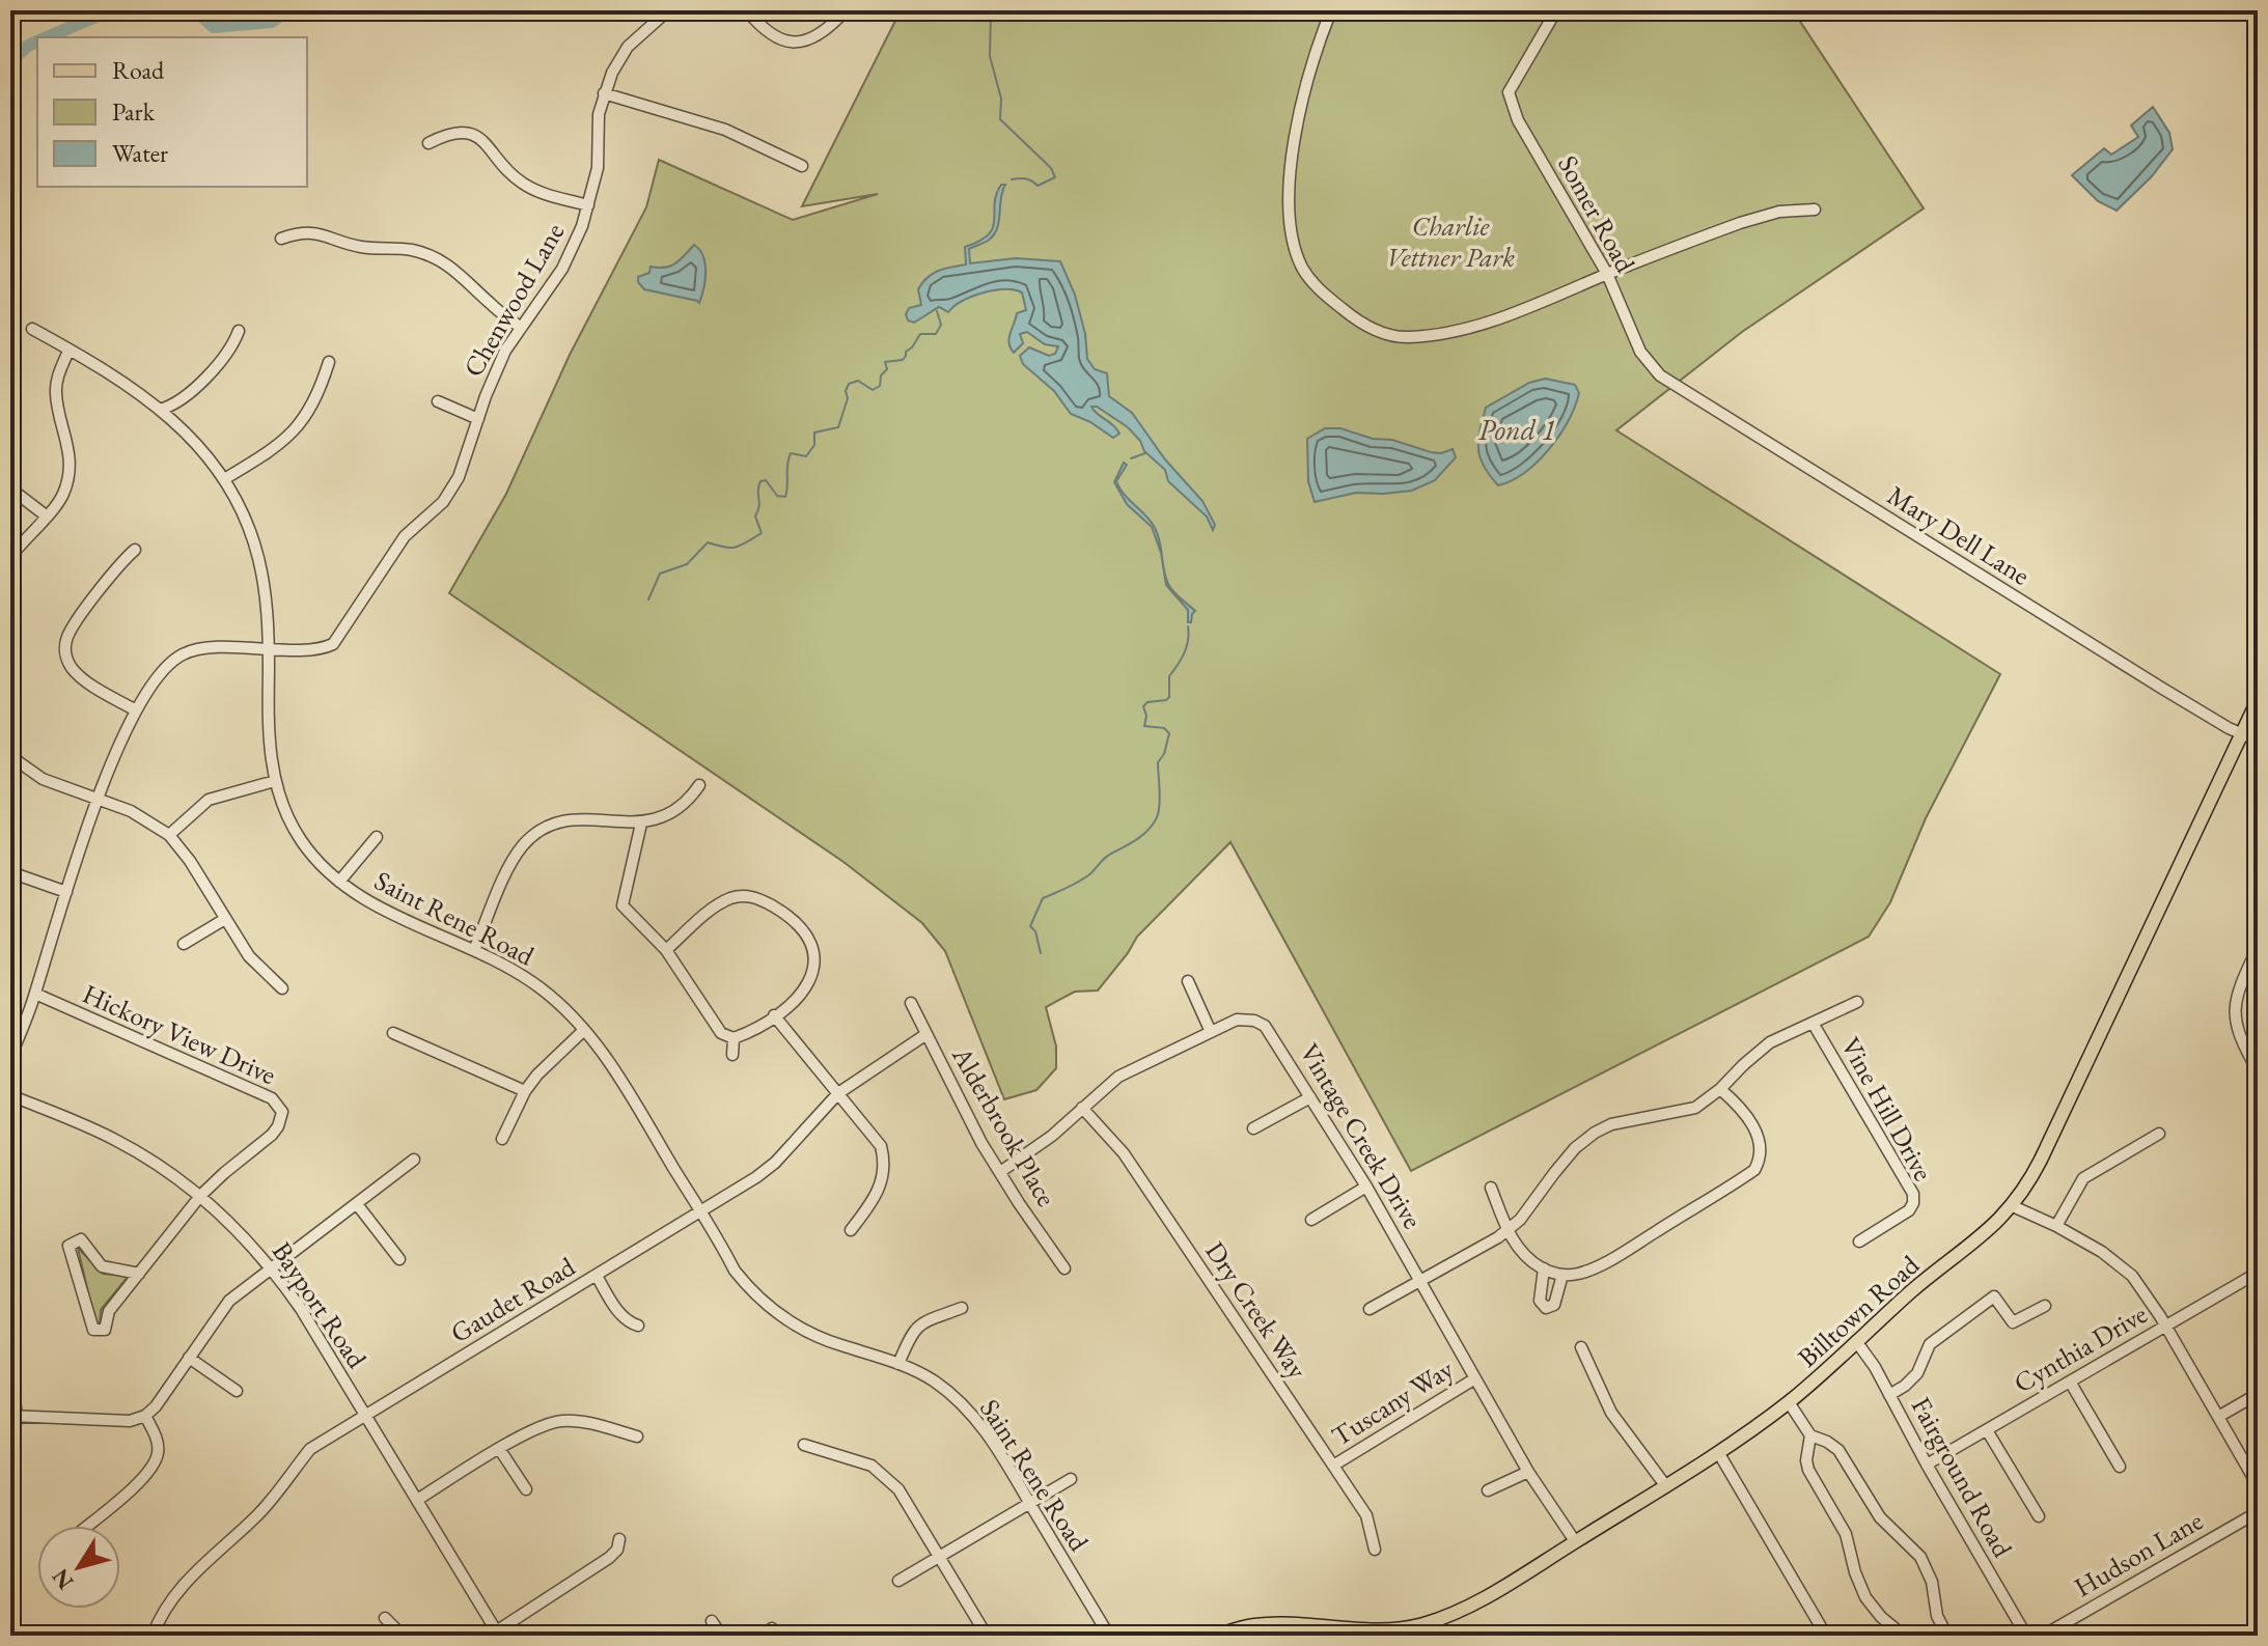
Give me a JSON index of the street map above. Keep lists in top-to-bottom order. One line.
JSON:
{"streets":{"main road":["Billtown Road"],"street":["Somer Road","Chenwood Lane","Mary Dell Lane","Saint Rene Road","Hickory View Drive","Vine Hill Drive","Alderbrook Place","Vintage Creek Drive","Gaudet Road","Bayport Road","Dry Creek Way","Cynthia Drive","Tuscany Way","Fairground Road","Hudson Lane"]},"crossings":[["Somer Road","Mary Dell Lane"],["Chenwood Lane","Saint Rene Road"],["Chenwood Lane","Hickory View Drive"],["Mary Dell Lane","Billtown Road"],["Saint Rene Road","Gaudet Road"],["Hickory View Drive","Bayport Road"],["Alderbrook Place","Vintage Creek Drive"],["Alderbrook Place","Gaudet Road"],["Vintage Creek Drive","Dry Creek Way"],["Vintage Creek Drive","Billtown Road"],["Vintage Creek Drive","Tuscany Way"],["Gaudet Road","Bayport Road"],["Dry Creek Way","Tuscany Way"],["Billtown Road","Fairground Road"],["Cynthia Drive","Fairground Road"]],"water":["Pond 1"],"parks":["Charlie Vettner Park"],"legend":["Road","Park","Water"],"north":"bottom left"}
